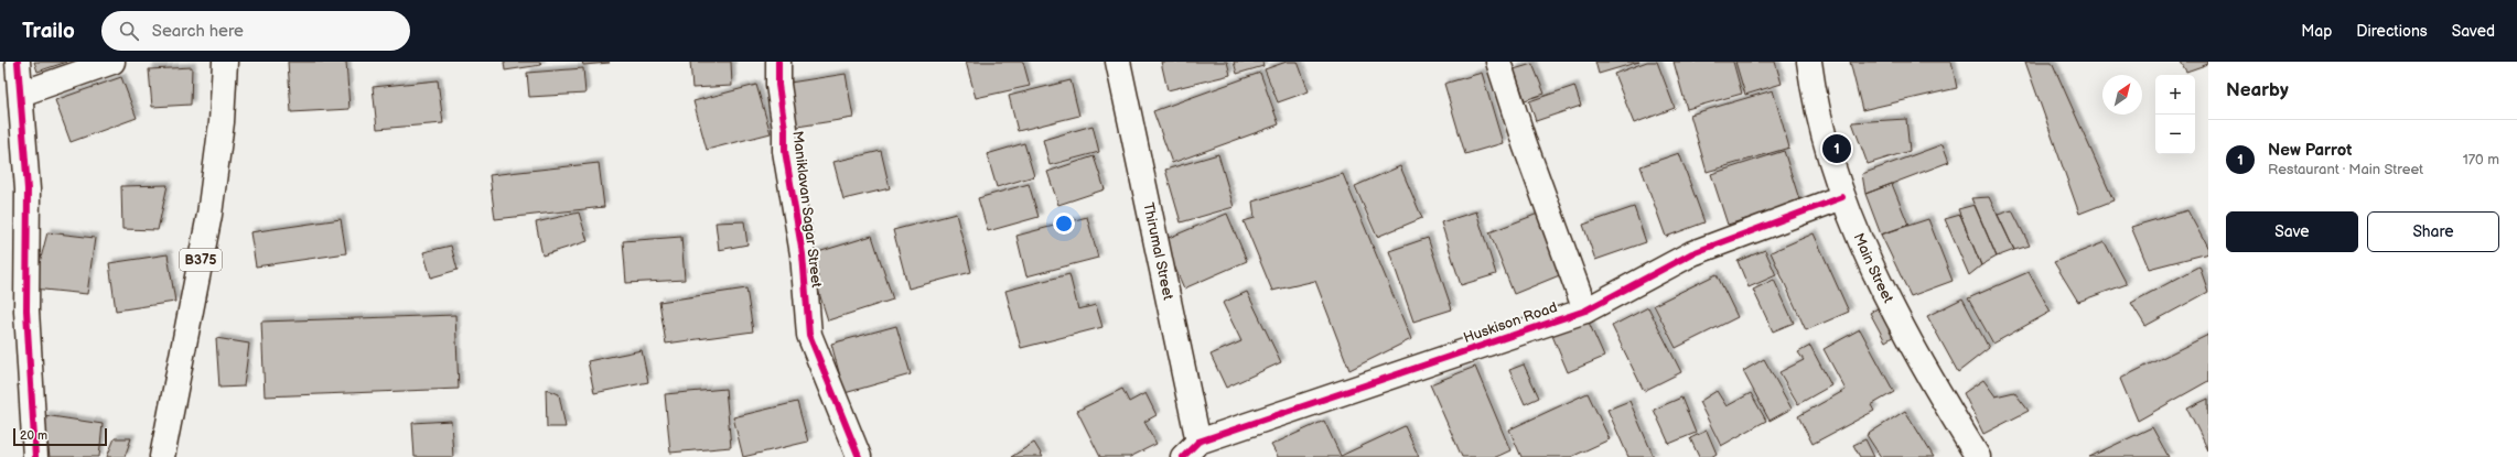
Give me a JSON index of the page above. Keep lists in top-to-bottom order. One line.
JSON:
{"streets":{"street":["Maniklavan Sagar Street","Thirumal Street","B375","Main Street","Huskison Road"]},"crossings":[["Thirumal Street","Huskison Road"],["Main Street","Huskison Road"]],"scale_bar":"20 m","north":"top right","page":{"header":"Trailo","search":"Search here","nav":["Map","Directions","Saved"],"heading":"Nearby","map_buttons":["+","−"],"list":[{"mark":"1","name":"New Parrot","note":"Restaurant · Main Street","value":"170 m"}],"pins":"1","buttons":["Save","Share"],"scale":"20 m"}}
